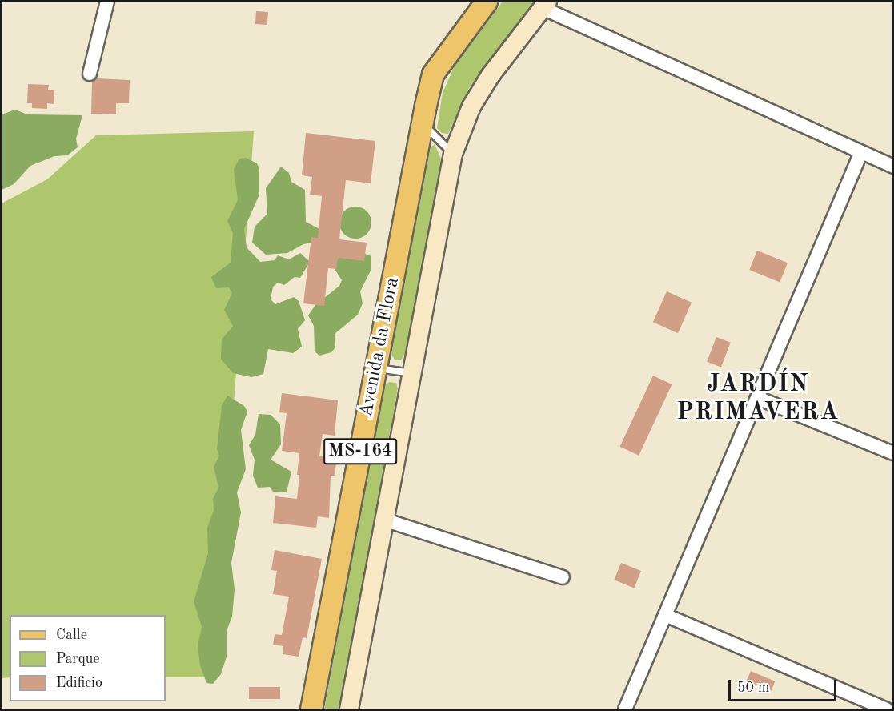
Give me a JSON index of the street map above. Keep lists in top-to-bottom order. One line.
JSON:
{"streets":{"main road":["Avenida da Flora","MS-164"]},"districts":["JARDÍN PRIMAVERA"],"legend":["Calle","Parque","Edificio"],"scale_bar":"50 m"}
